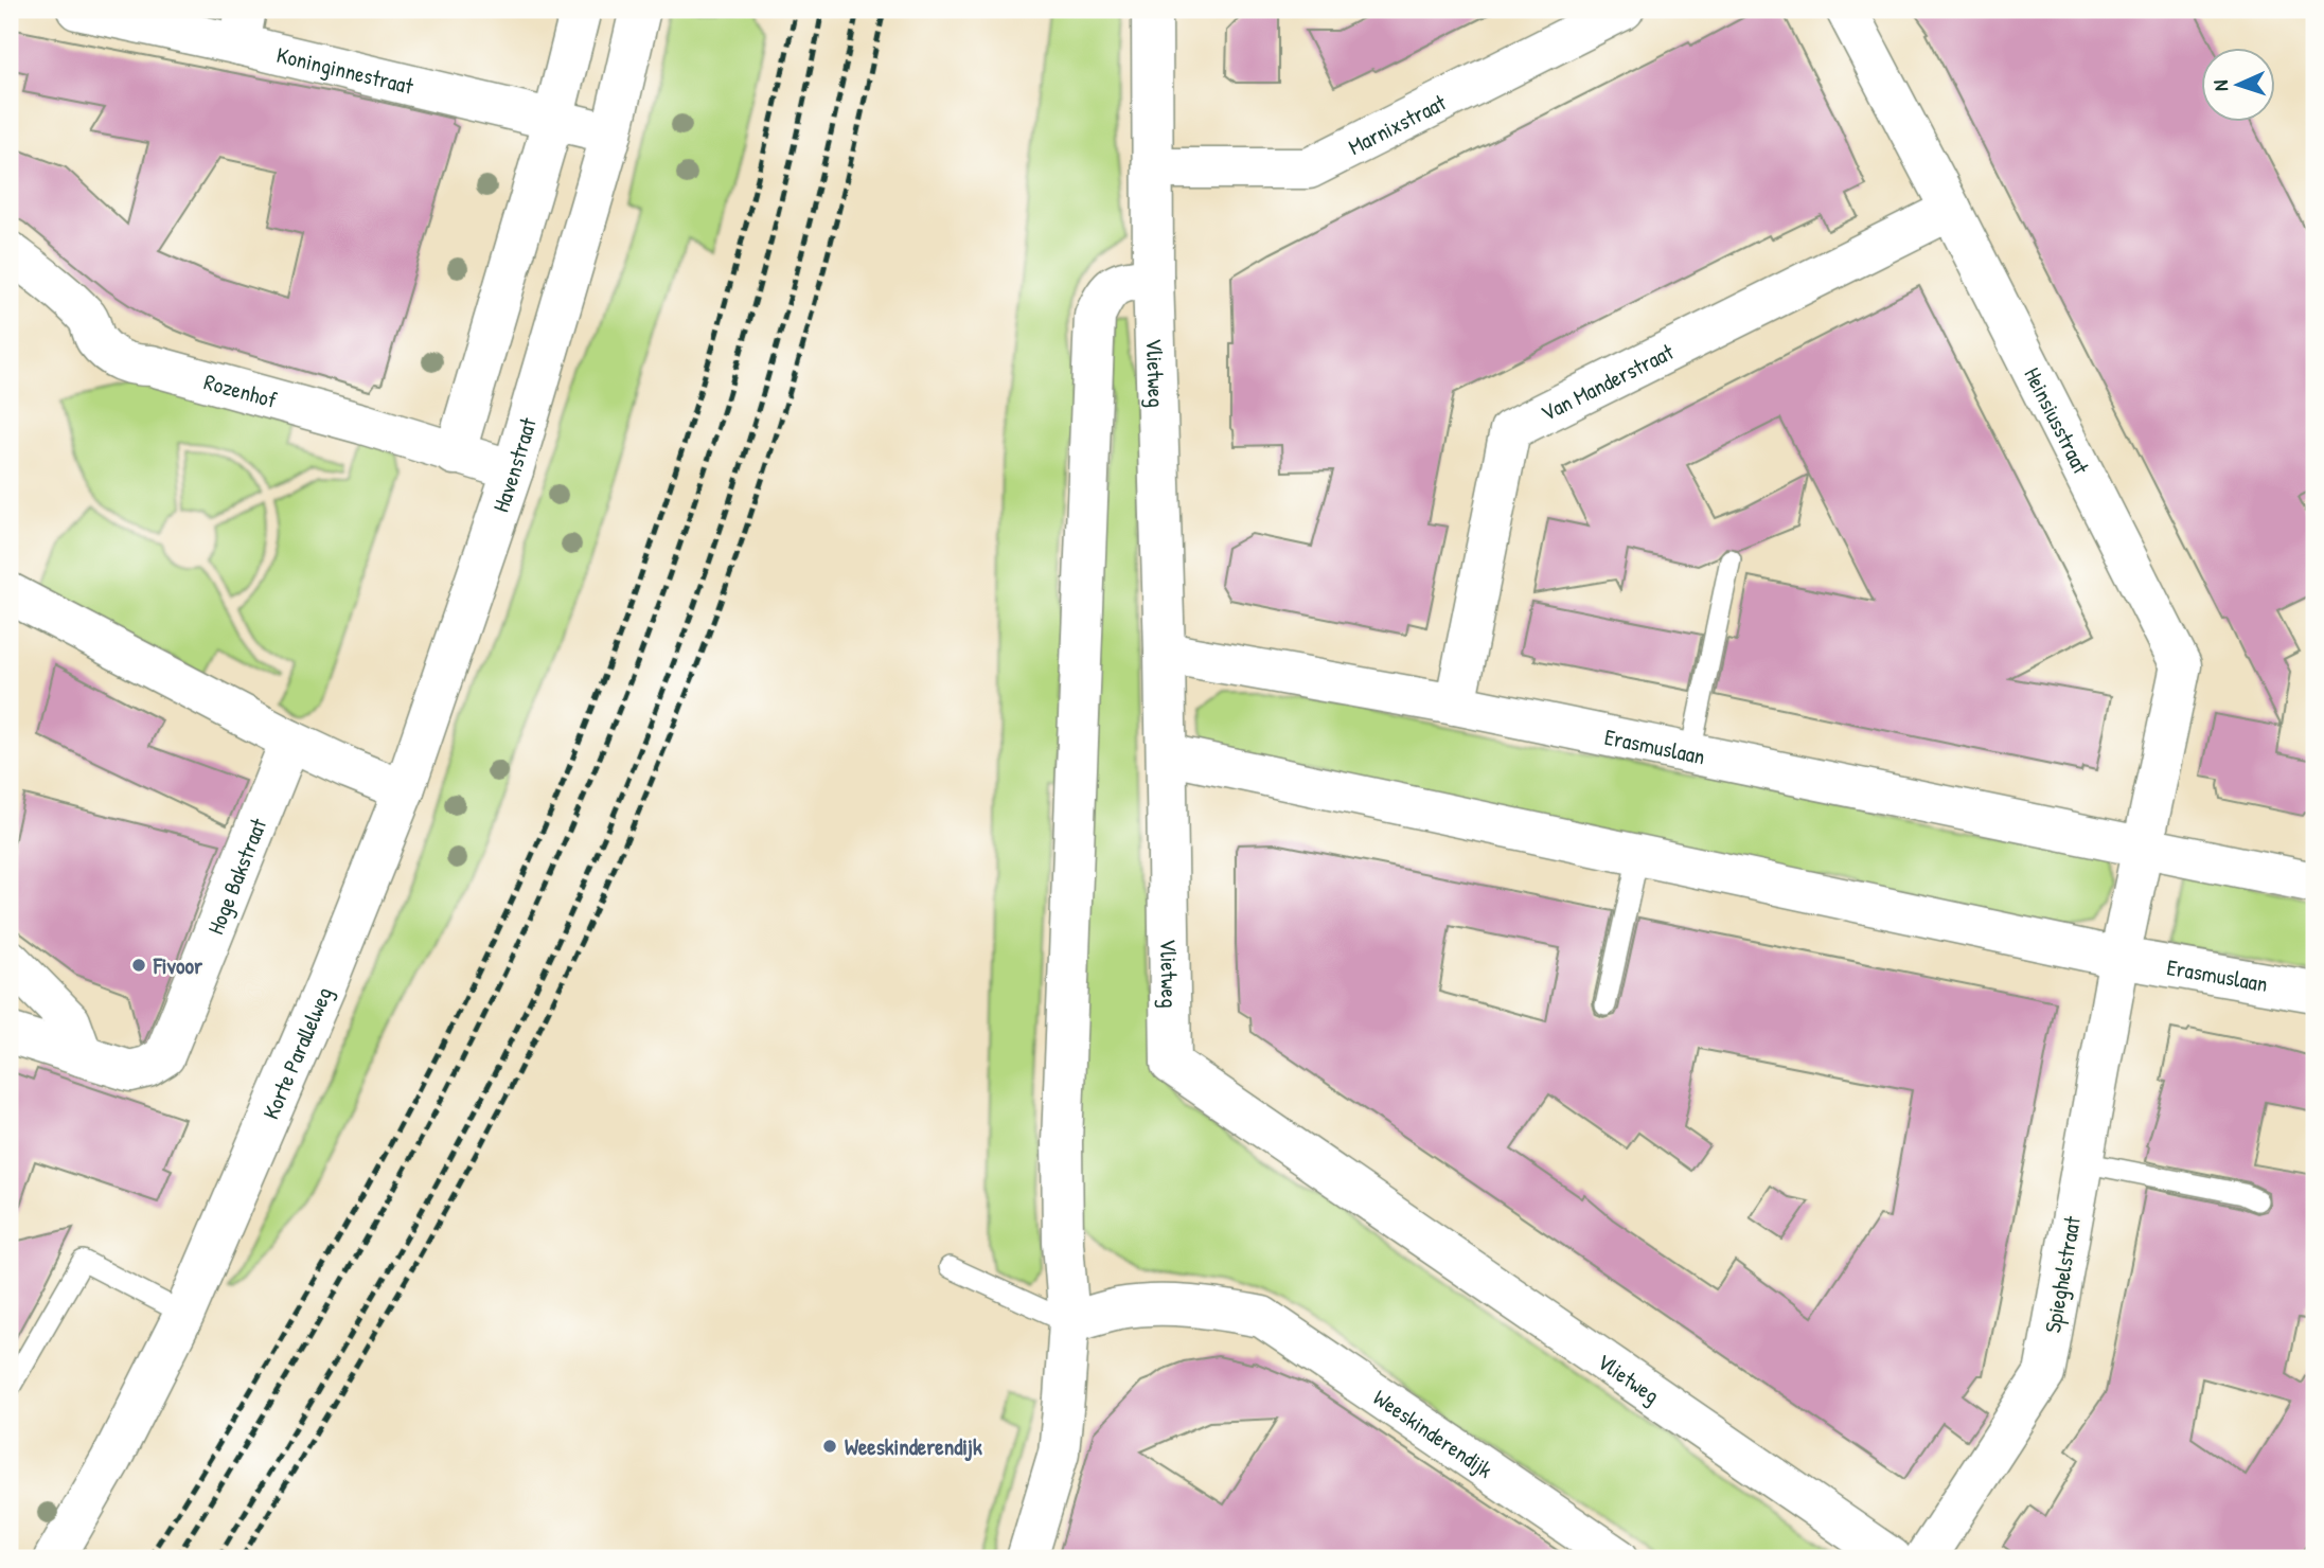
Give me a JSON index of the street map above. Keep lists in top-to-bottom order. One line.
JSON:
{"streets":{"street":["Koninginnestraat","Marnixstraat","Vlietweg","Van Manderstraat","Rozenhof","Heinsiusstraat","Havenstraat","Erasmuslaan","Hoge Bakstraat","Korte Parallelweg","Spieghelstraat","Weeskinderendijk"]},"crossings":[["Koninginnestraat","Havenstraat"],["Marnixstraat","Vlietweg"],["Vlietweg","Erasmuslaan"],["Van Manderstraat","Heinsiusstraat"],["Van Manderstraat","Erasmuslaan"],["Rozenhof","Havenstraat"],["Heinsiusstraat","Erasmuslaan"],["Havenstraat","Korte Parallelweg"],["Erasmuslaan","Spieghelstraat"]],"places":["Fivoor","Weeskinderendijk"],"north":"left"}
